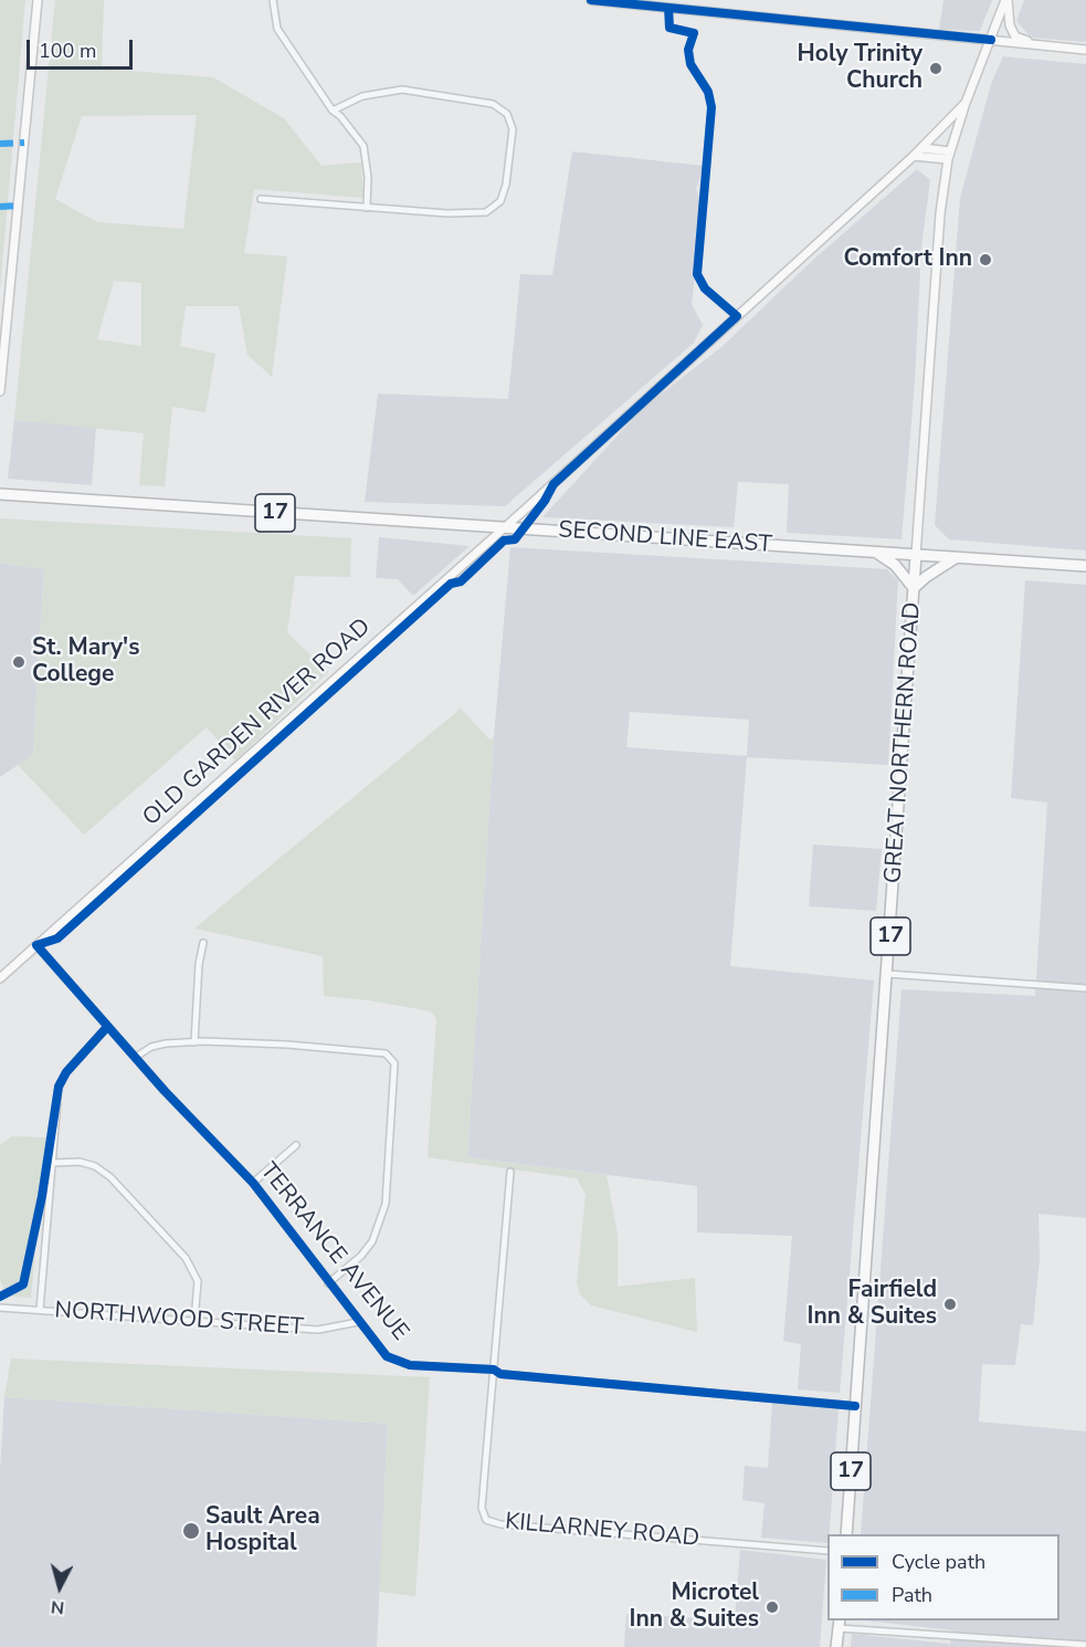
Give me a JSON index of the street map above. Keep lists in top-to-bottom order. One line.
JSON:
{"streets":{"highway":["17","SECOND LINE EAST","GREAT NORTHERN ROAD"],"main road":["OLD GARDEN RIVER ROAD"],"street":["TERRANCE AVENUE","NORTHWOOD STREET","KILLARNEY ROAD"]},"crossings":[["SECOND LINE EAST","OLD GARDEN RIVER ROAD"],["SECOND LINE EAST","GREAT NORTHERN ROAD"],["OLD GARDEN RIVER ROAD","GREAT NORTHERN ROAD"],["OLD GARDEN RIVER ROAD","TERRANCE AVENUE"],["GREAT NORTHERN ROAD","TERRANCE AVENUE"],["TERRANCE AVENUE","NORTHWOOD STREET"],["TERRANCE AVENUE","KILLARNEY ROAD"]],"places":["Holy Trinity Church","Comfort Inn","St. Mary's College","Fairfield Inn & Suites","Sault Area Hospital","Microtel Inn & Suites"],"legend":["Cycle path","Path"],"scale_bar":"100 m","north":"bottom"}
